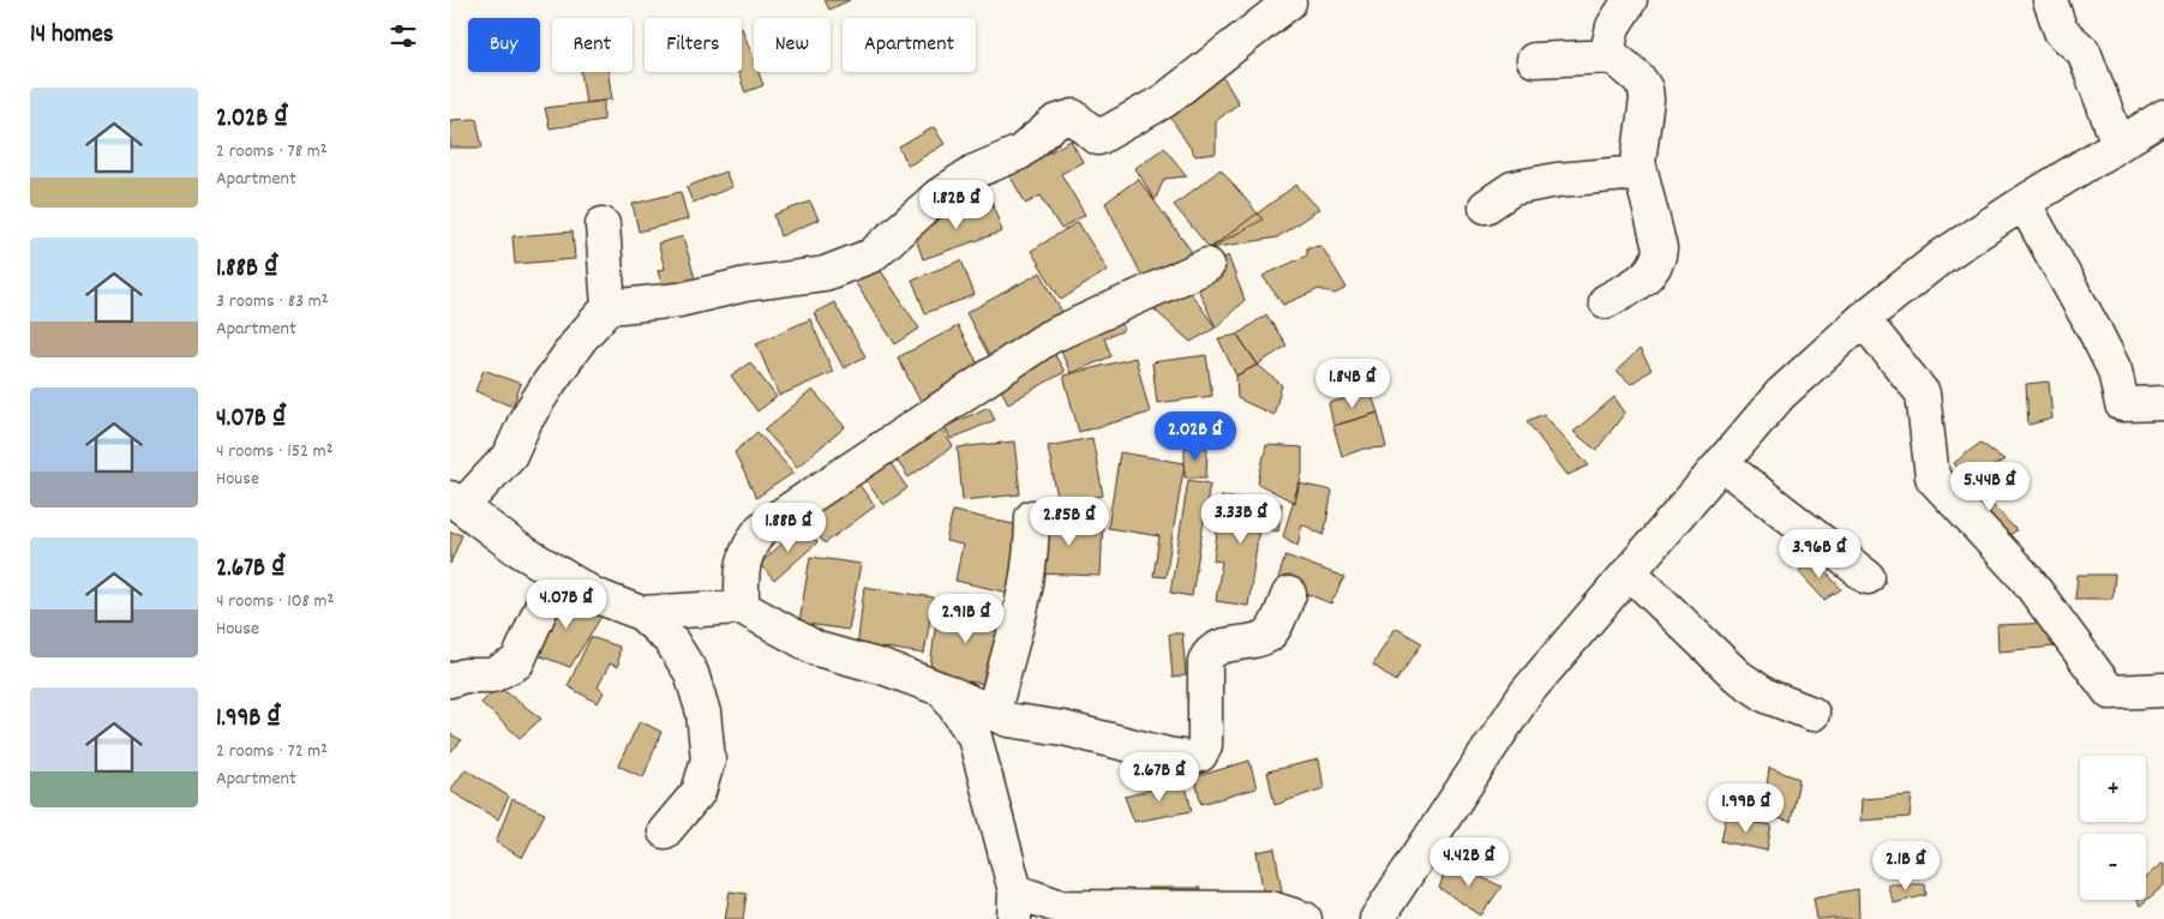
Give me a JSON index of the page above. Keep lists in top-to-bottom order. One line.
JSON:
{"page":{"heading":"14 homes","chip":["Buy","Rent","Filters","New","Apartment"],"list":[{"name":"2.02B ₫","note":"2 rooms · 78 m² · Apartment"},{"name":"1.88B ₫","note":"3 rooms · 83 m² · Apartment"},{"name":"4.07B ₫","note":"4 rooms · 152 m² · House"},{"name":"2.67B ₫","note":"4 rooms · 108 m² · House"},{"name":"1.99B ₫","note":"2 rooms · 72 m² · Apartment"}],"price":["1.82B ₫","1.84B ₫","2.02B ₫","5.44B ₫","3.33B ₫","2.85B ₫","1.88B ₫","3.96B ₫","4.07B ₫","2.91B ₫","2.67B ₫","1.99B ₫","4.42B ₫","2.1B ₫"],"map_buttons":["+","−"]}}
